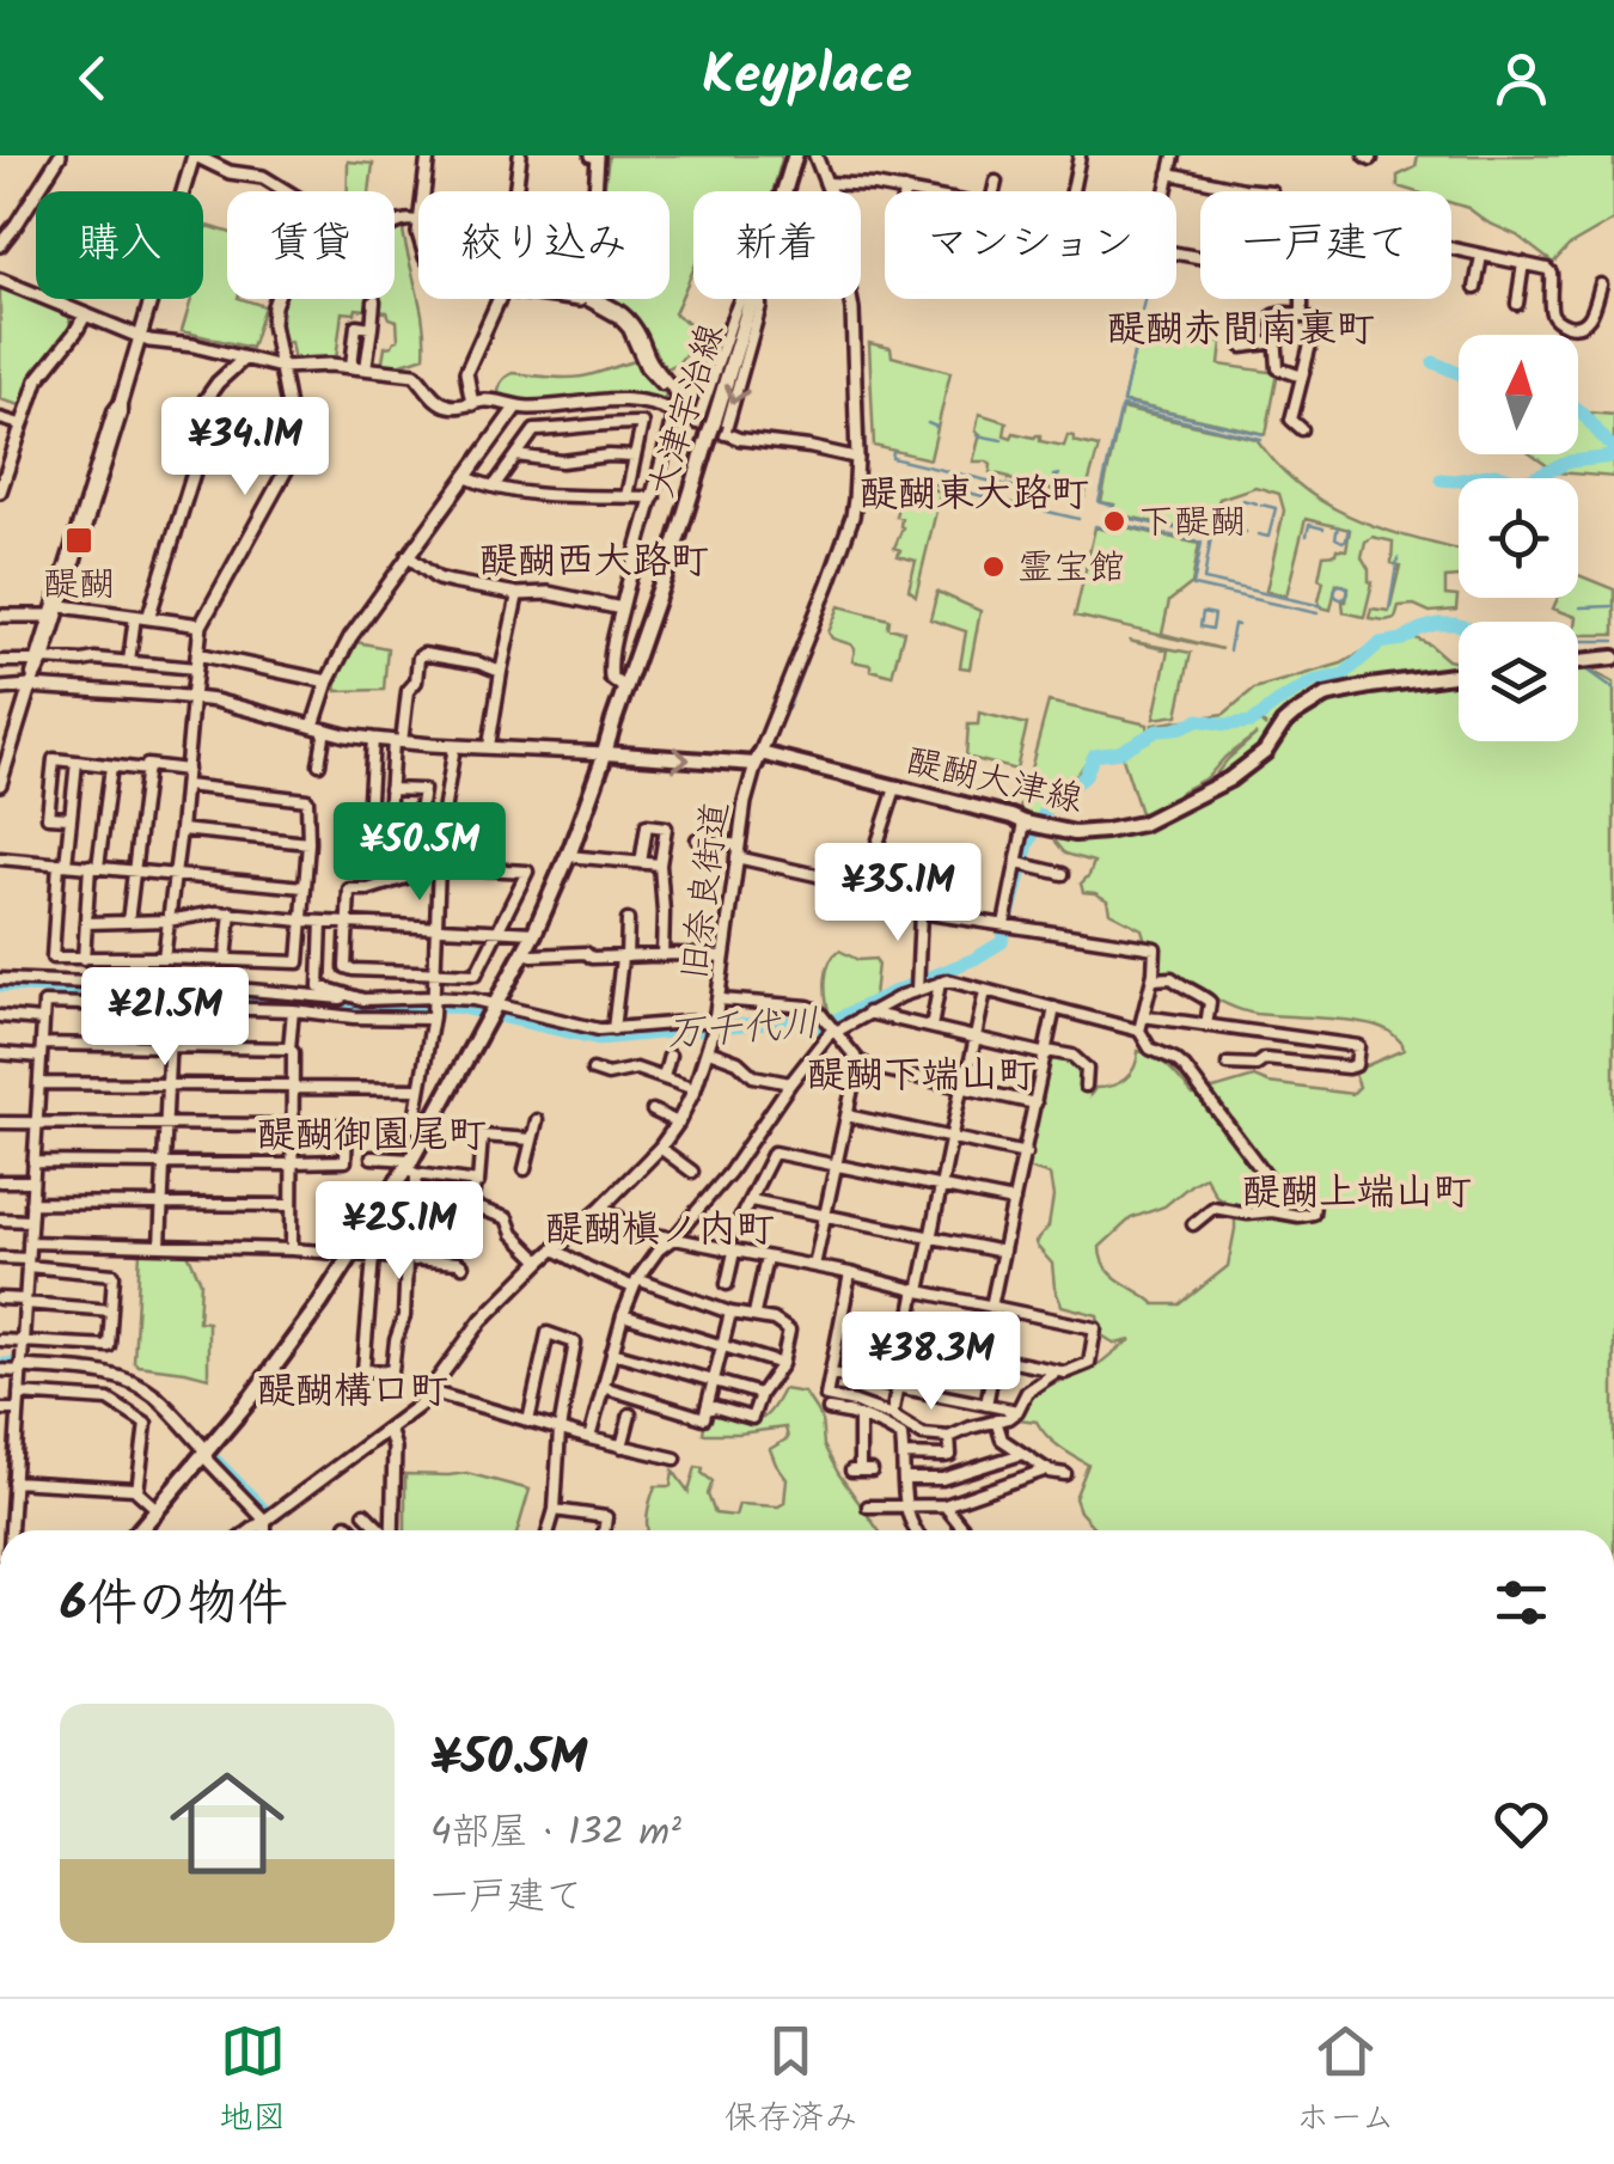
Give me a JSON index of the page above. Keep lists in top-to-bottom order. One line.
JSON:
{"streets":{"main road":["大津宇治線","醍醐大津線"],"street":["旧奈良街道"]},"crossings":[["大津宇治線","醍醐大津線"],["醍醐大津線","旧奈良街道"]],"districts":["醍醐赤間南裏町","醍醐東大路町","醍醐西大路町","醍醐下端山町","醍醐御園尾町","醍醐上端山町","醍醐槇ノ内町","醍醐構口町"],"water":["万千代川"],"places":{"other":["下醍醐","霊宝館"],"transit":["醍醐"]},"north":"top","page":{"header":"Keyplace","chip":["購入","賃貸","絞り込み","新着","マンション","一戸建て"],"price":["¥34.1M","¥50.5M","¥35.1M","¥21.5M","¥25.1M","¥38.3M"],"heading":"6件の物件","list":[{"name":"¥50.5M","note":"4部屋 · 132 m² · 一戸建て"}],"tabs":["地図","保存済み","ホーム"]}}
